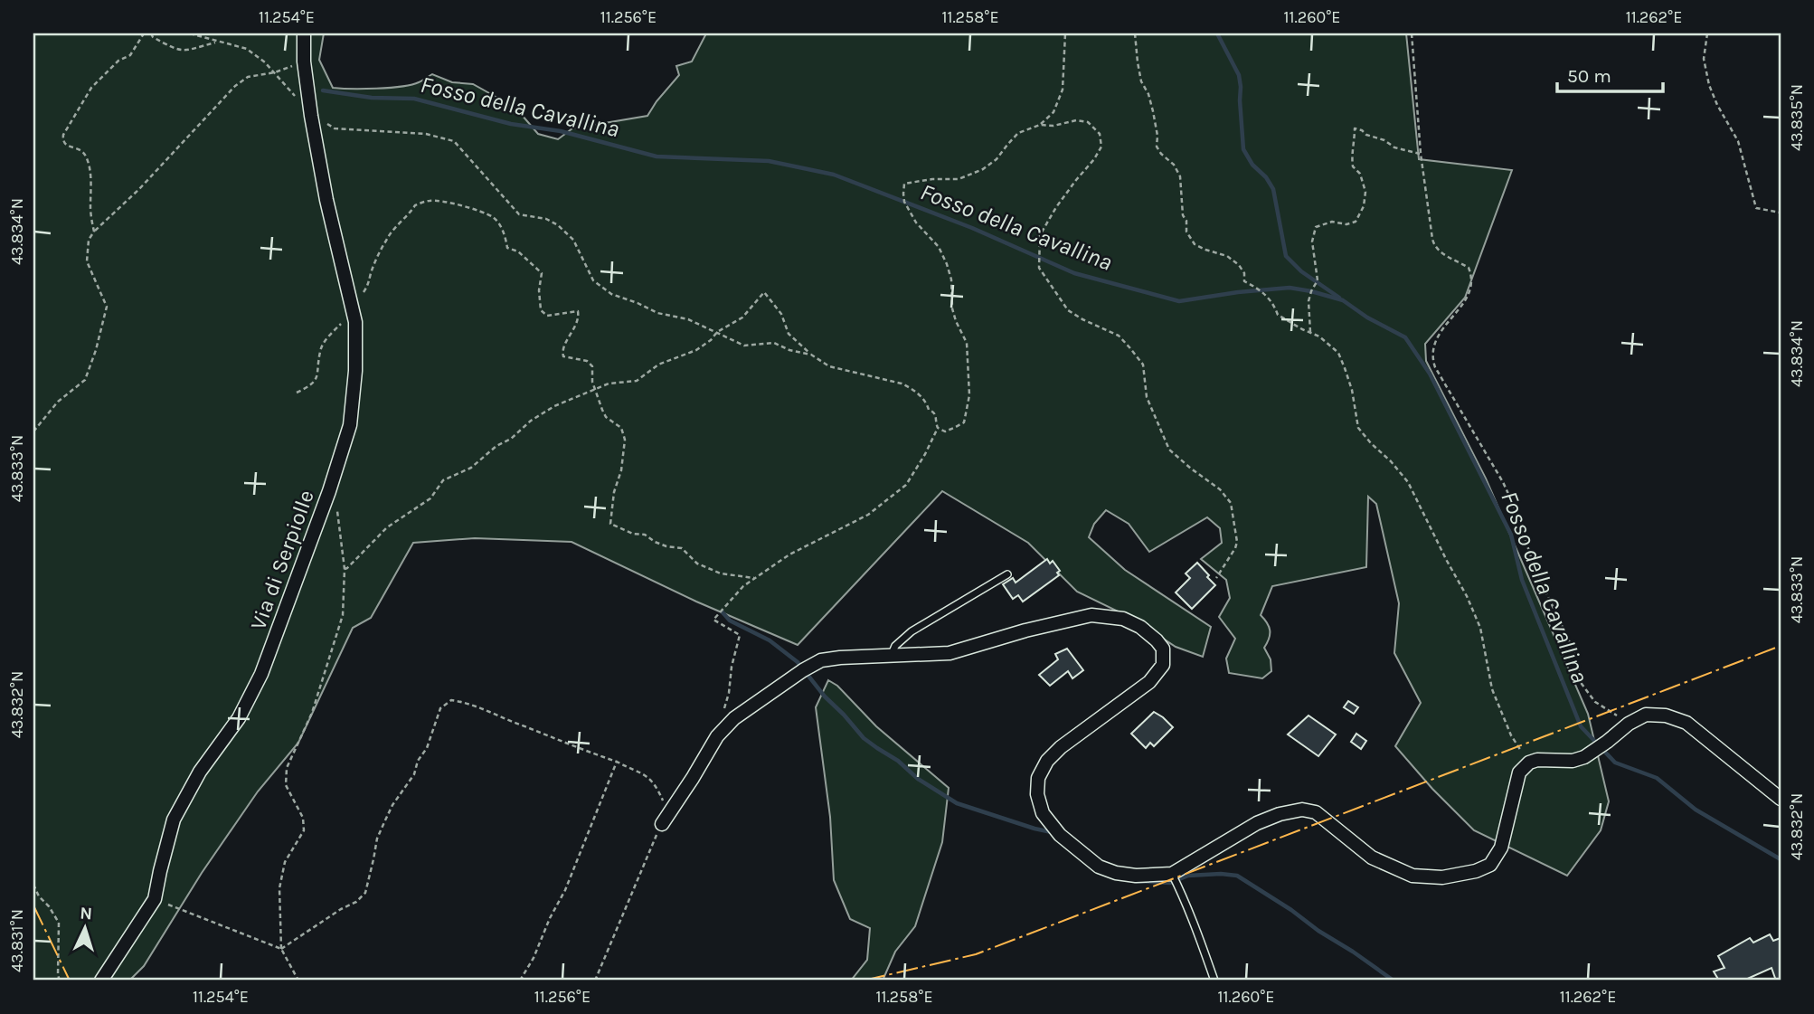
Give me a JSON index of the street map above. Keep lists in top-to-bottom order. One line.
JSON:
{"streets":{"street":["Via di Serpiolle"]},"water":["Fosso della Cavallina"],"scale_bar":"50 m","north":"top","coordinates":["11.254°E","11.256°E","11.258°E","11.260°E","11.262°E","43.835°N","43.834°N","43.833°N","43.832°N","43.831°N"]}
